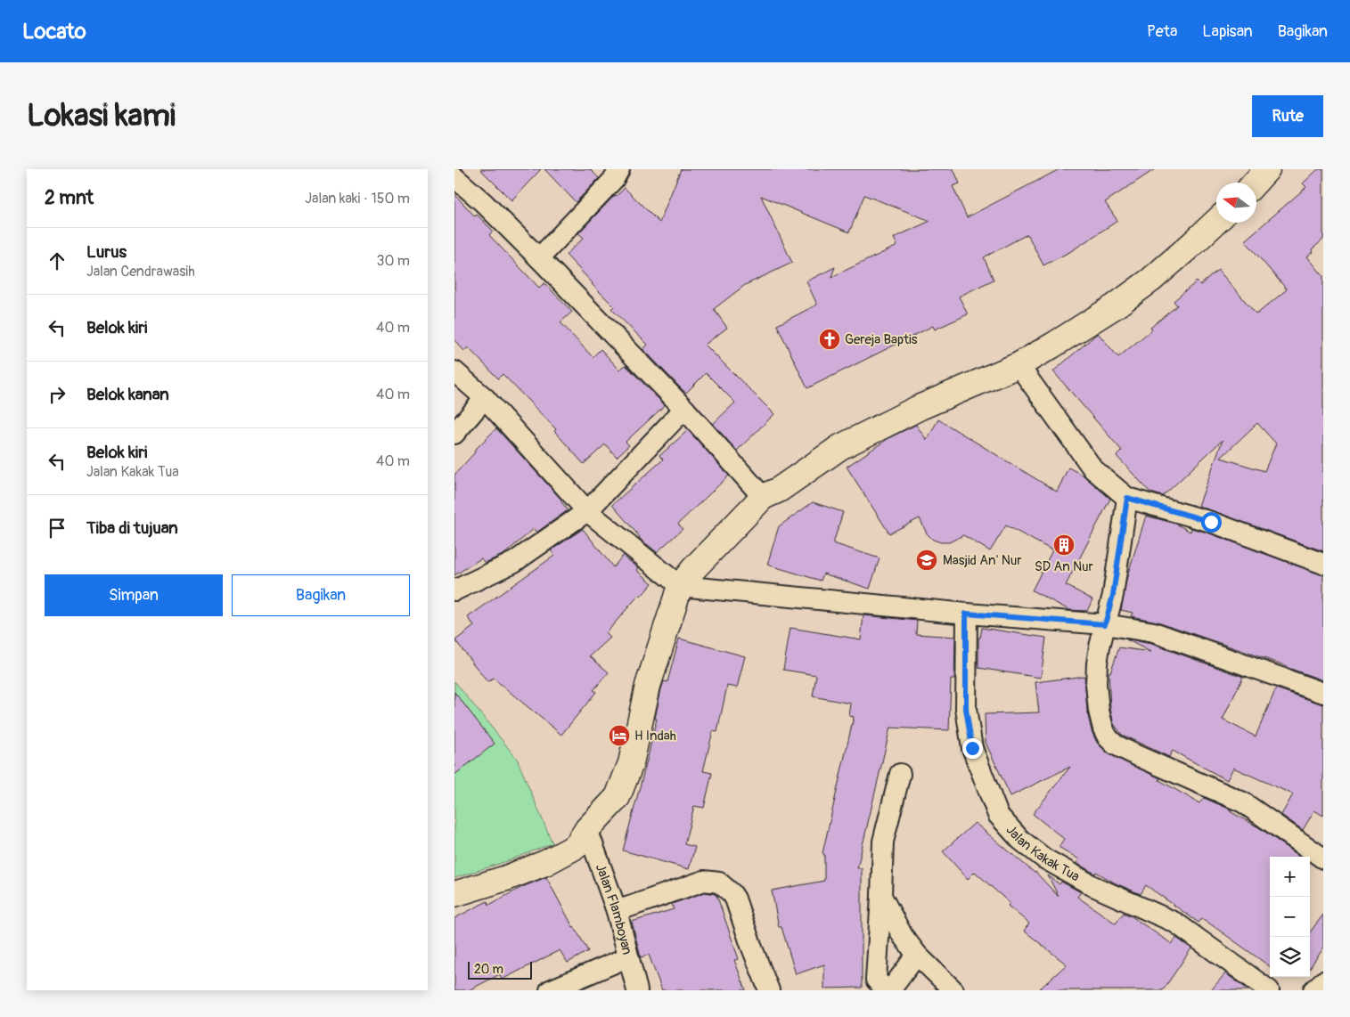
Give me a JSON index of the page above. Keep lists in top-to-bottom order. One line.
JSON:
{"streets":{"street":["Jalan Kakak Tua","Jalan Flamboyan"]},"places":{"church":["Gereja Baptis"],"building":["SD An Nur"],"school or university":["Masjid An' Nur"],"hotel":["H Indah"]},"scale_bar":"20 m","north":"left","page":{"header":"Locato","nav":["Peta","Lapisan","Bagikan"],"buttons":["Rute",["Simpan","Bagikan"]],"title":"Lokasi kami","heading":["2 mnt","Jalan kaki · 150 m"],"list":[["Lurus","Jalan Cendrawasih","30 m"],["Belok kiri","40 m"],["Belok kanan","40 m"],["Belok kiri","Jalan Kakak Tua","40 m"],"Tiba di tujuan"],"map_buttons":["+","−"],"scale":"20 m"}}
